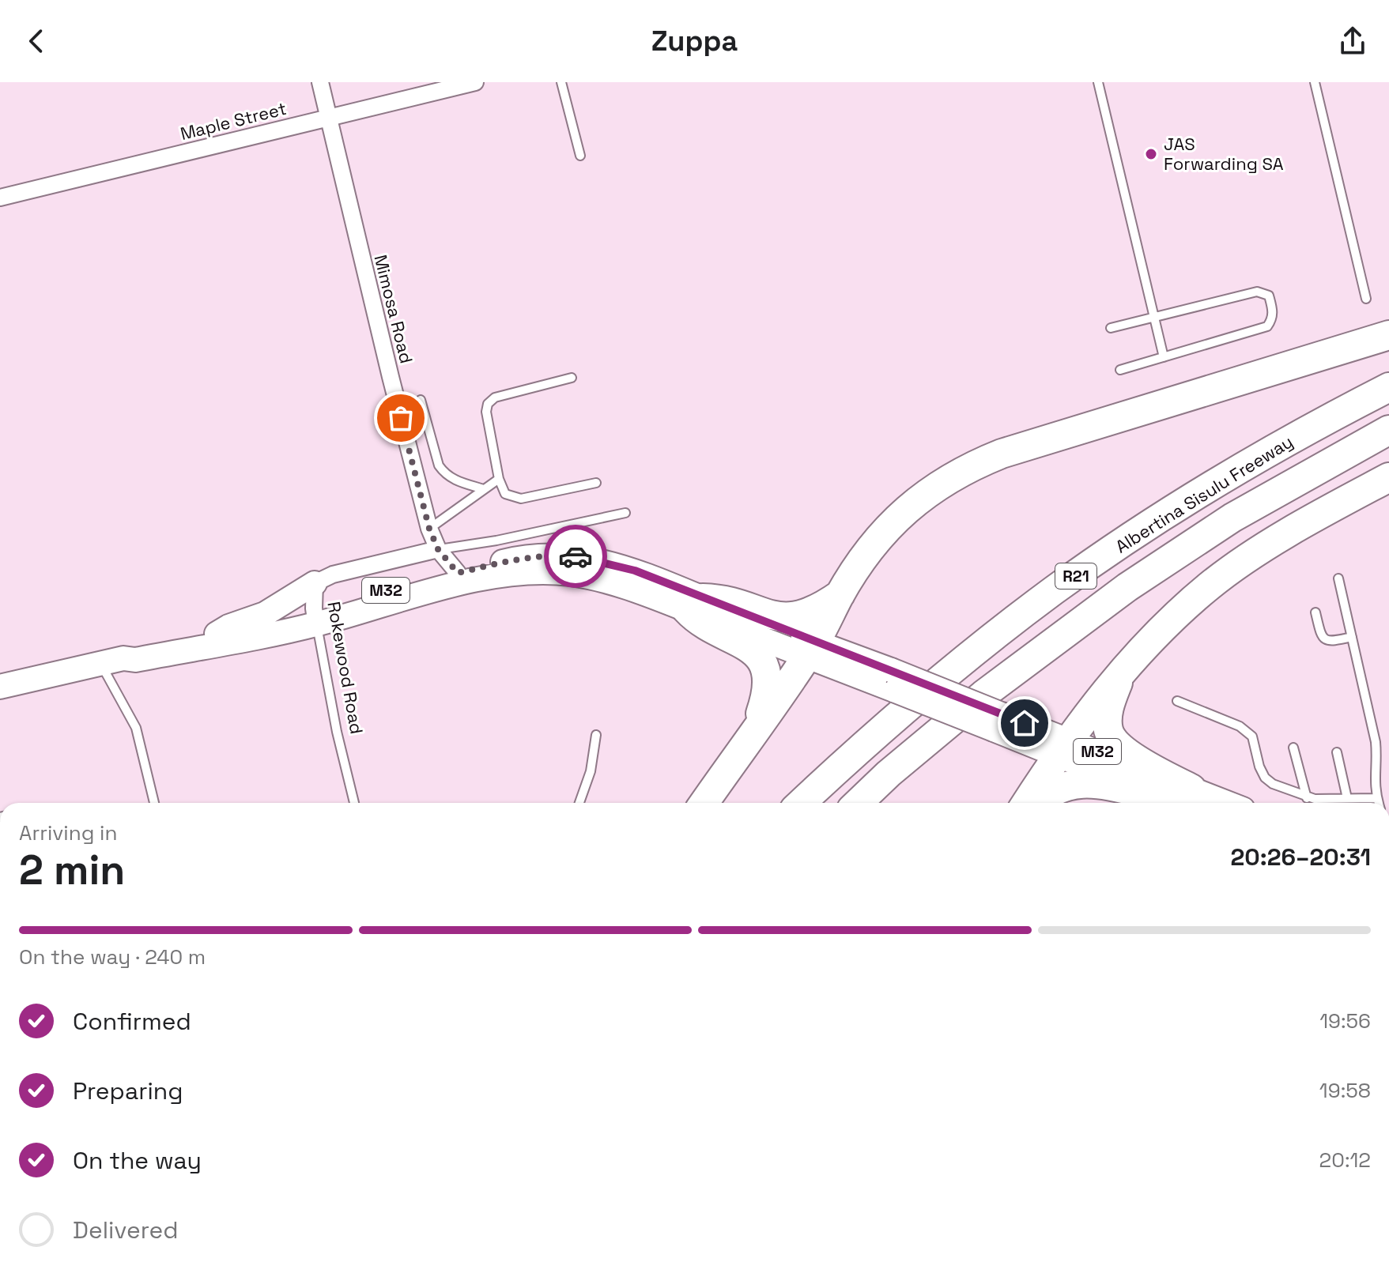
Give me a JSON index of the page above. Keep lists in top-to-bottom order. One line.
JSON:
{"streets":{"highway":["Albertina Sisulu Freeway","R21"],"main road":["M32"],"street":["Maple Street","Mimosa Road","Rokewood Road"]},"crossings":[["Maple Street","Mimosa Road"],["Mimosa Road","M32"],["Mimosa Road","Rokewood Road"],["M32","Rokewood Road"]],"places":["JAS Forwarding SA"],"page":{"header":"Zuppa","heading":["2 min","Arriving in","20:26–20:31"],"bar":"On the way · 240 m","list":[["Confirmed","19:56"],["Preparing","19:58"],["On the way","20:12"],"Delivered"]}}
